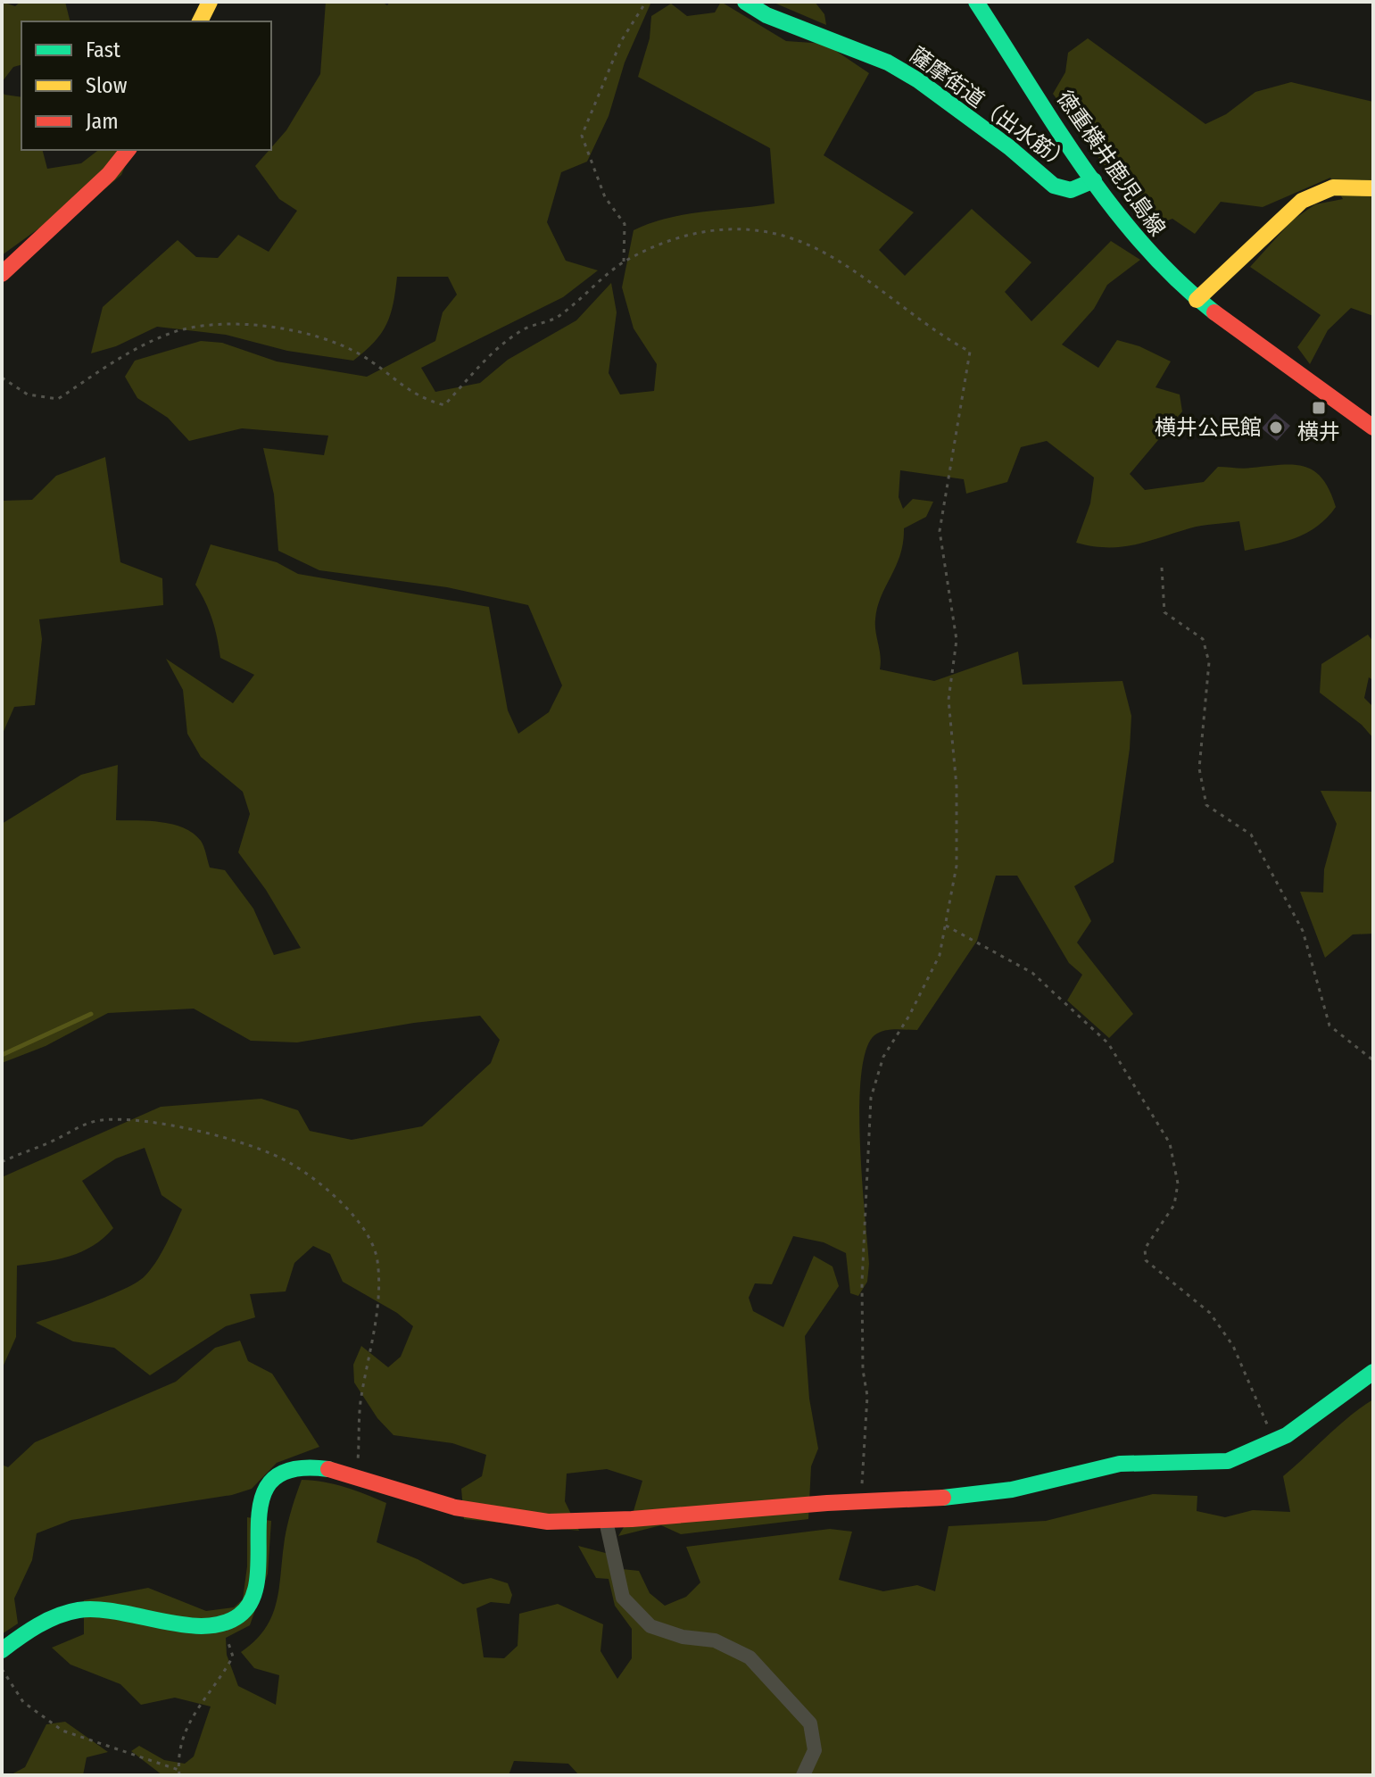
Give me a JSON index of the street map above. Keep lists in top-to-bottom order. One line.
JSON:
{"streets":{"street":["薩摩街道（出水筋）","徳重横井鹿児島線"]},"crossings":[["薩摩街道（出水筋）","徳重横井鹿児島線"]],"places":{"transit":["横井"],"other":["横井公民館"]},"legend":["Fast","Slow","Jam"]}
